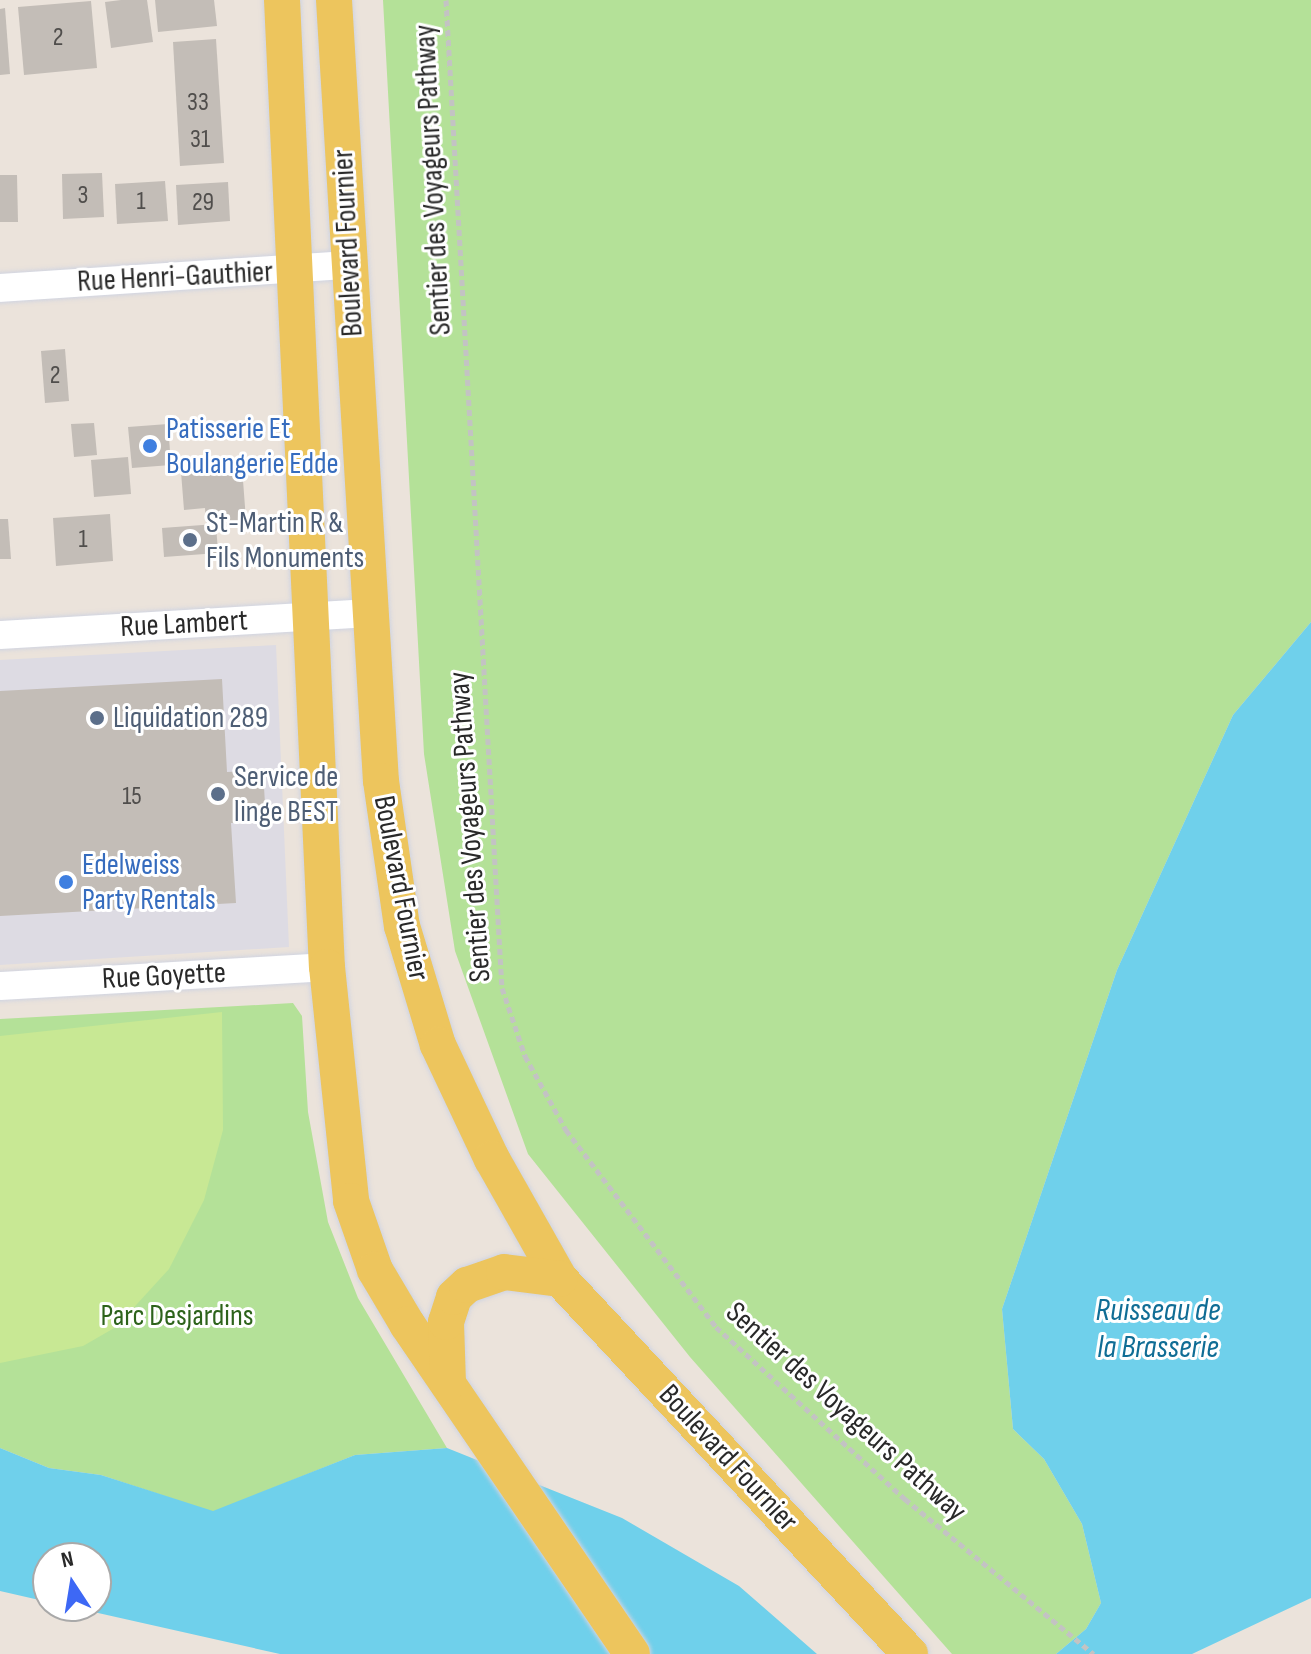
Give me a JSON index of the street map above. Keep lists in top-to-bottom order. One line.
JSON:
{"streets":{"main road":["Boulevard Fournier"],"street":["Rue Henri-Gauthier","Rue Lambert","Rue Goyette"],"path":["Sentier des Voyageurs Pathway"]},"crossings":[["Boulevard Fournier","Rue Henri-Gauthier"],["Boulevard Fournier","Rue Lambert"],["Boulevard Fournier","Rue Goyette"]],"water":["Ruisseau de la Brasserie"],"parks":["Parc Desjardins"],"places":["Patisserie Et Boulangerie Edde","St-Martin R & Fils Monuments","Liquidation 289","Service de linge BEST","Edelweiss Party Rentals"],"house_numbers":["2","33","31","3","1","29","2","1","15"],"north":"top"}
